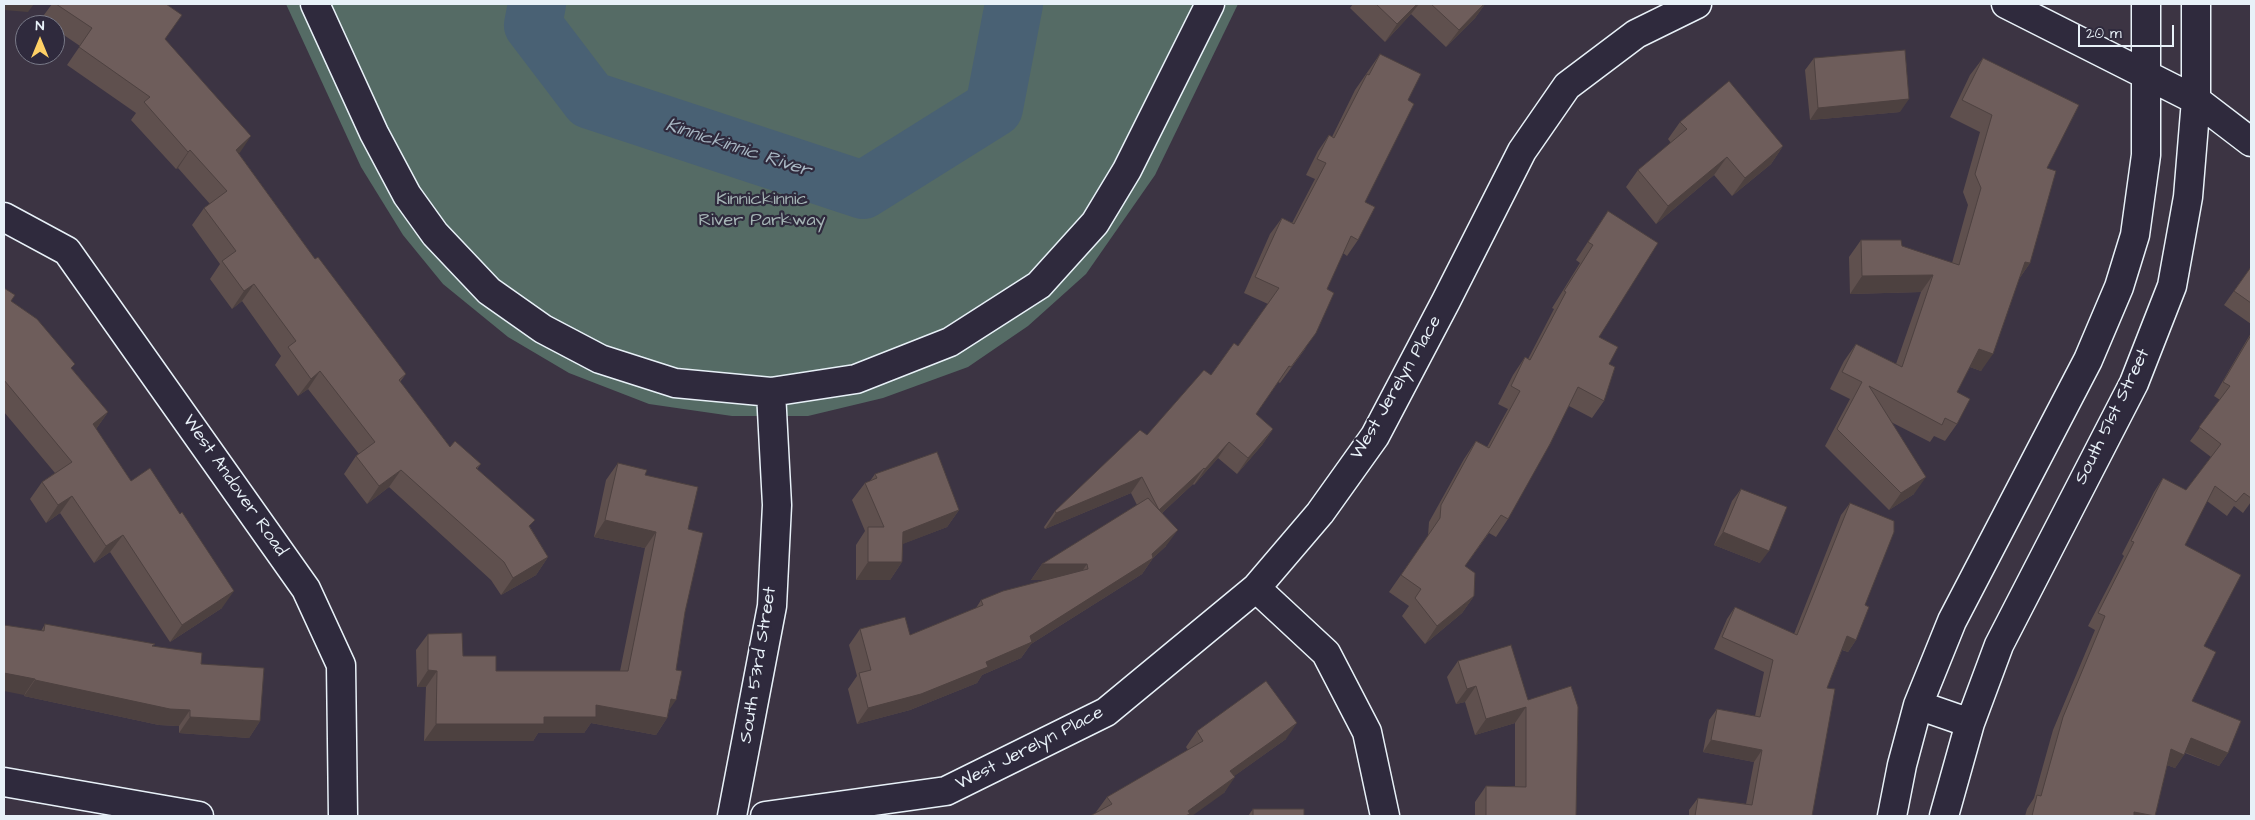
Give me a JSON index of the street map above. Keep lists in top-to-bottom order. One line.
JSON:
{"streets":{"street":["West Jerelyn Place","South 51st Street","West Andover Road","South 53rd Street"]},"water":["Kinnickinnic River"],"parks":["Kinnickinnic River Parkway"],"scale_bar":"20 m","north":"top"}
